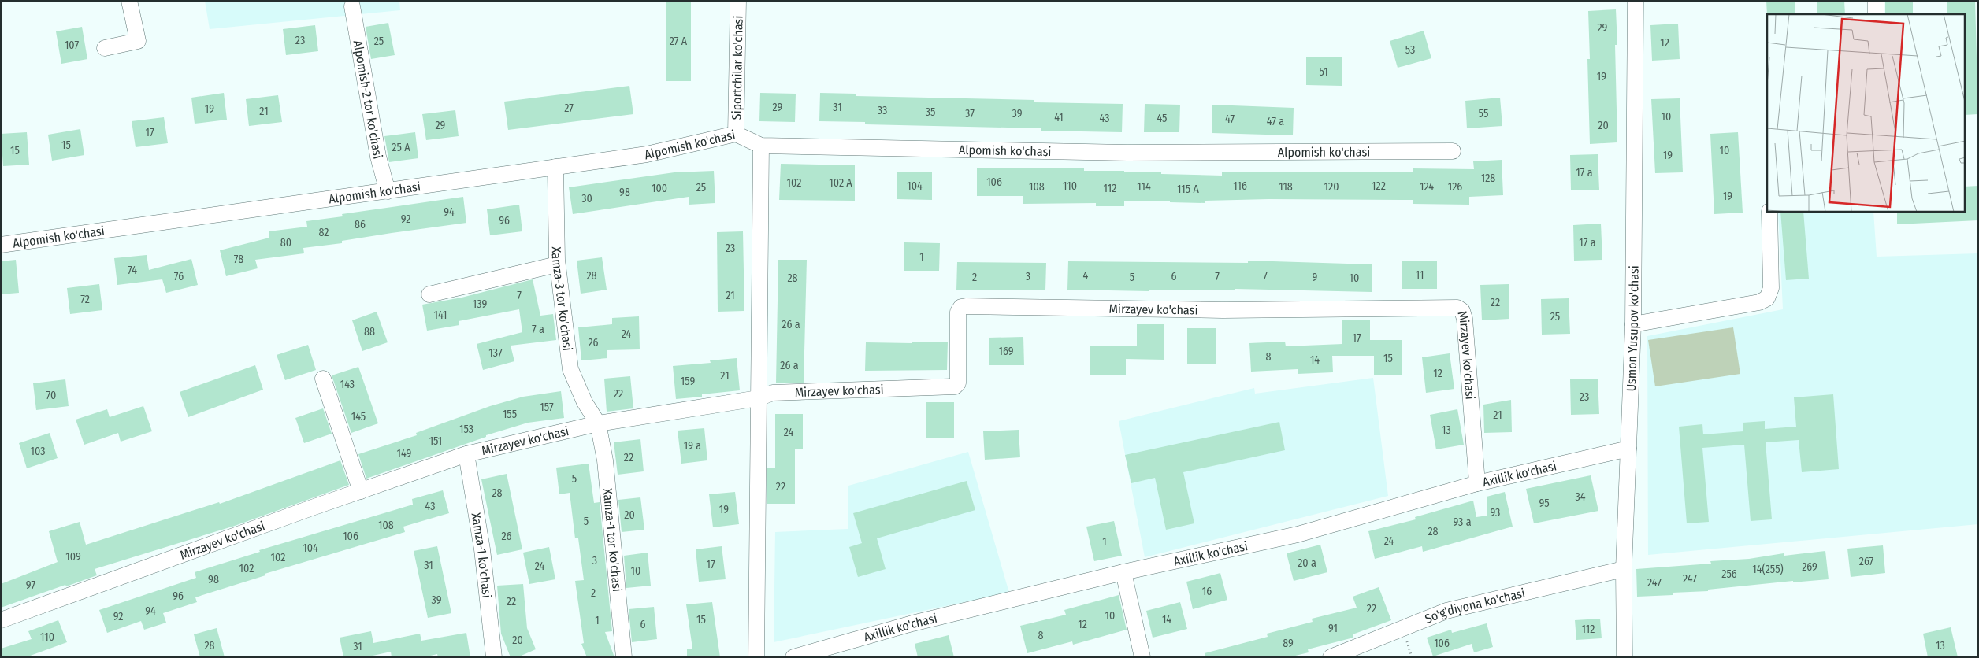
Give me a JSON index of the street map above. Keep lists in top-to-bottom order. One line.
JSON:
{"streets":{"street":["Siportchilar ko'chasi","Alpomish-2 tor ko'chasi","Alpomish ko'chasi","Xamza-3 tor ko'chasi","Mirzayev ko'chasi","Usmon Yusupov ko'chasi","Axillik ko'chasi","Xamza-1 tor ko'chasi","Xamza-1 ko'chasi","So'g'diyona ko'chasi"]},"crossings":[["Siportchilar ko'chasi","Alpomish ko'chasi"],["Alpomish-2 tor ko'chasi","Alpomish ko'chasi"],["Alpomish ko'chasi","Xamza-3 tor ko'chasi"],["Xamza-3 tor ko'chasi","Mirzayev ko'chasi"],["Xamza-3 tor ko'chasi","Xamza-1 tor ko'chasi"],["Mirzayev ko'chasi","Axillik ko'chasi"],["Mirzayev ko'chasi","Xamza-1 tor ko'chasi"],["Mirzayev ko'chasi","Xamza-1 ko'chasi"],["Usmon Yusupov ko'chasi","Axillik ko'chasi"],["Usmon Yusupov ko'chasi","So'g'diyona ko'chasi"]],"house_numbers":["29","23","25","27 А","12","107","53","51","19","29","31","27","19","33","21","35","37","39","55","10","41","43","45","47","47 а","29","20","17","15","25 А","15","10","19","17 а","128","106","102","102 А","104","110","116","122","108","114","118","120","124","126","25","100","112","115 А","98","19","30","94","92","96","86","82","80","17 а","23","1","78","74","11","28","4","7","76","3","6","7","2","5","9","28","10","7","21","72","22","139","141","25","26 а","7 а","88","24","17","26","169","137","8","15","14","26 а","12","21","159","143","22","70","23","157","155","21","145","153","13","24","151","19 а","103","149","22","5","22","28","34","95","43","19","93","20","5","93 а","108","28","106","26","24","1","104","109","102","3","267","20 а","17","31","24","269","102","14(255)","10","256","247","98","247","97","16","2","96","39","22","22","94","10","92","15","14","1","6","12","91","112","8","110","20","89","106","28","13","31"]}
